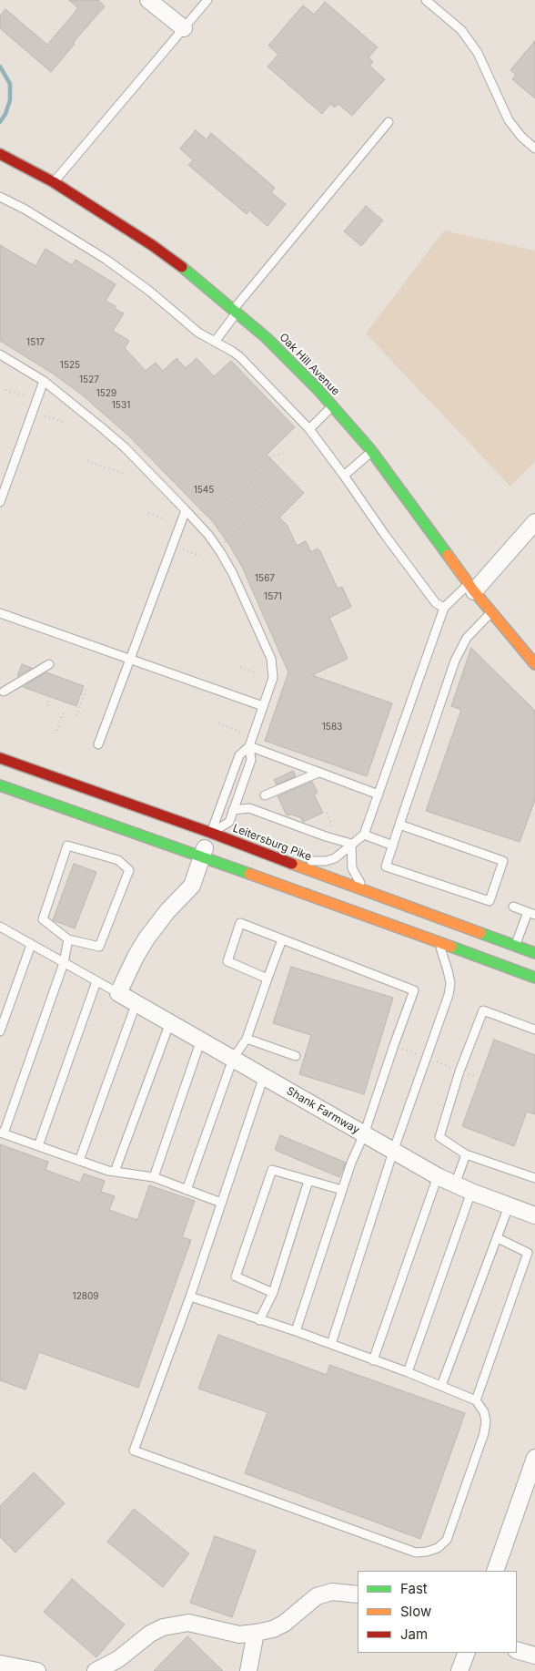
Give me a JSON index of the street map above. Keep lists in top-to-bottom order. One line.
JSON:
{"streets":{"main road":["Oak Hill Avenue","Leitersburg Pike"],"street":["Shank Farmway"]},"house_numbers":["1517","1525","1527","1529","1531","1545","1567","1571","1583","12809"],"legend":["Fast","Slow","Jam"]}
